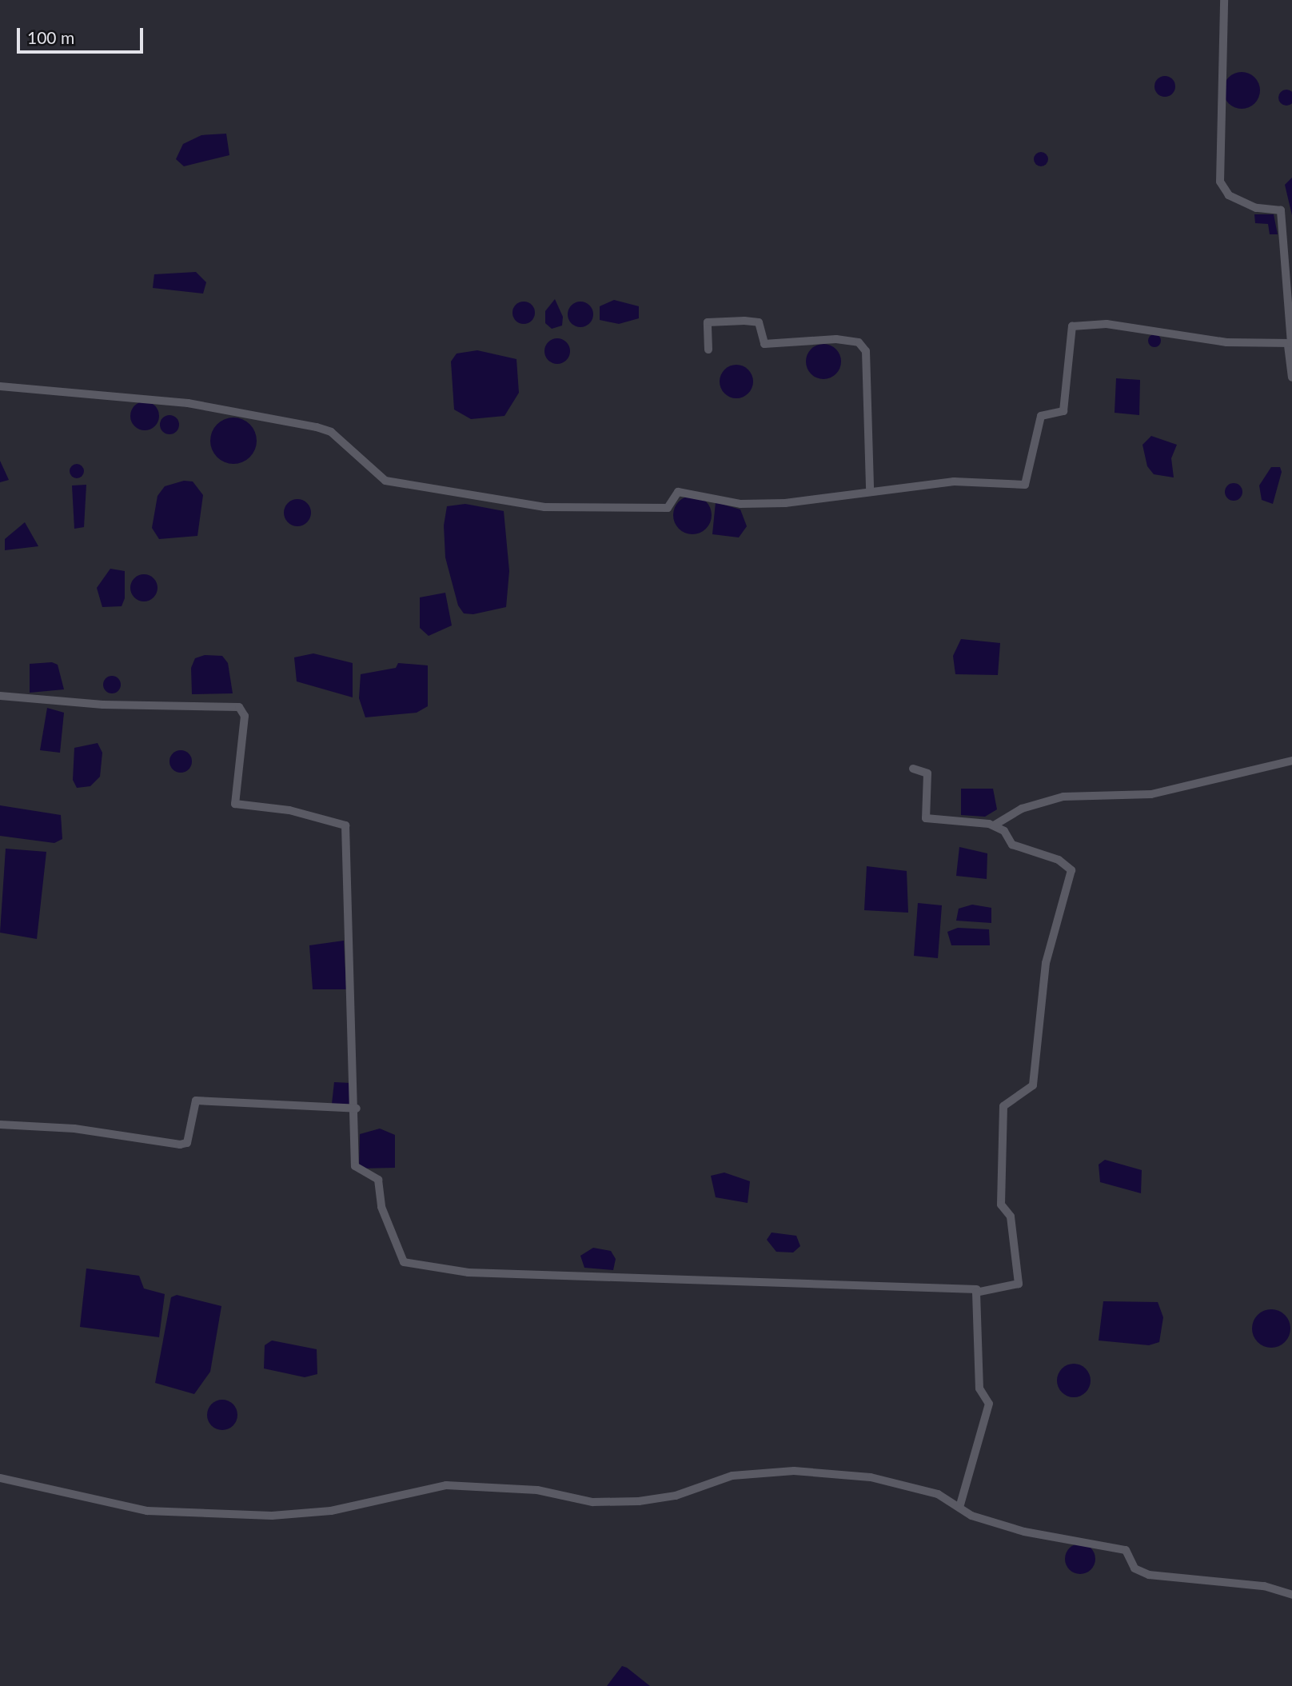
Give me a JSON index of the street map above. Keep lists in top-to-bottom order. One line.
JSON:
{"scale_bar":"100 m"}
